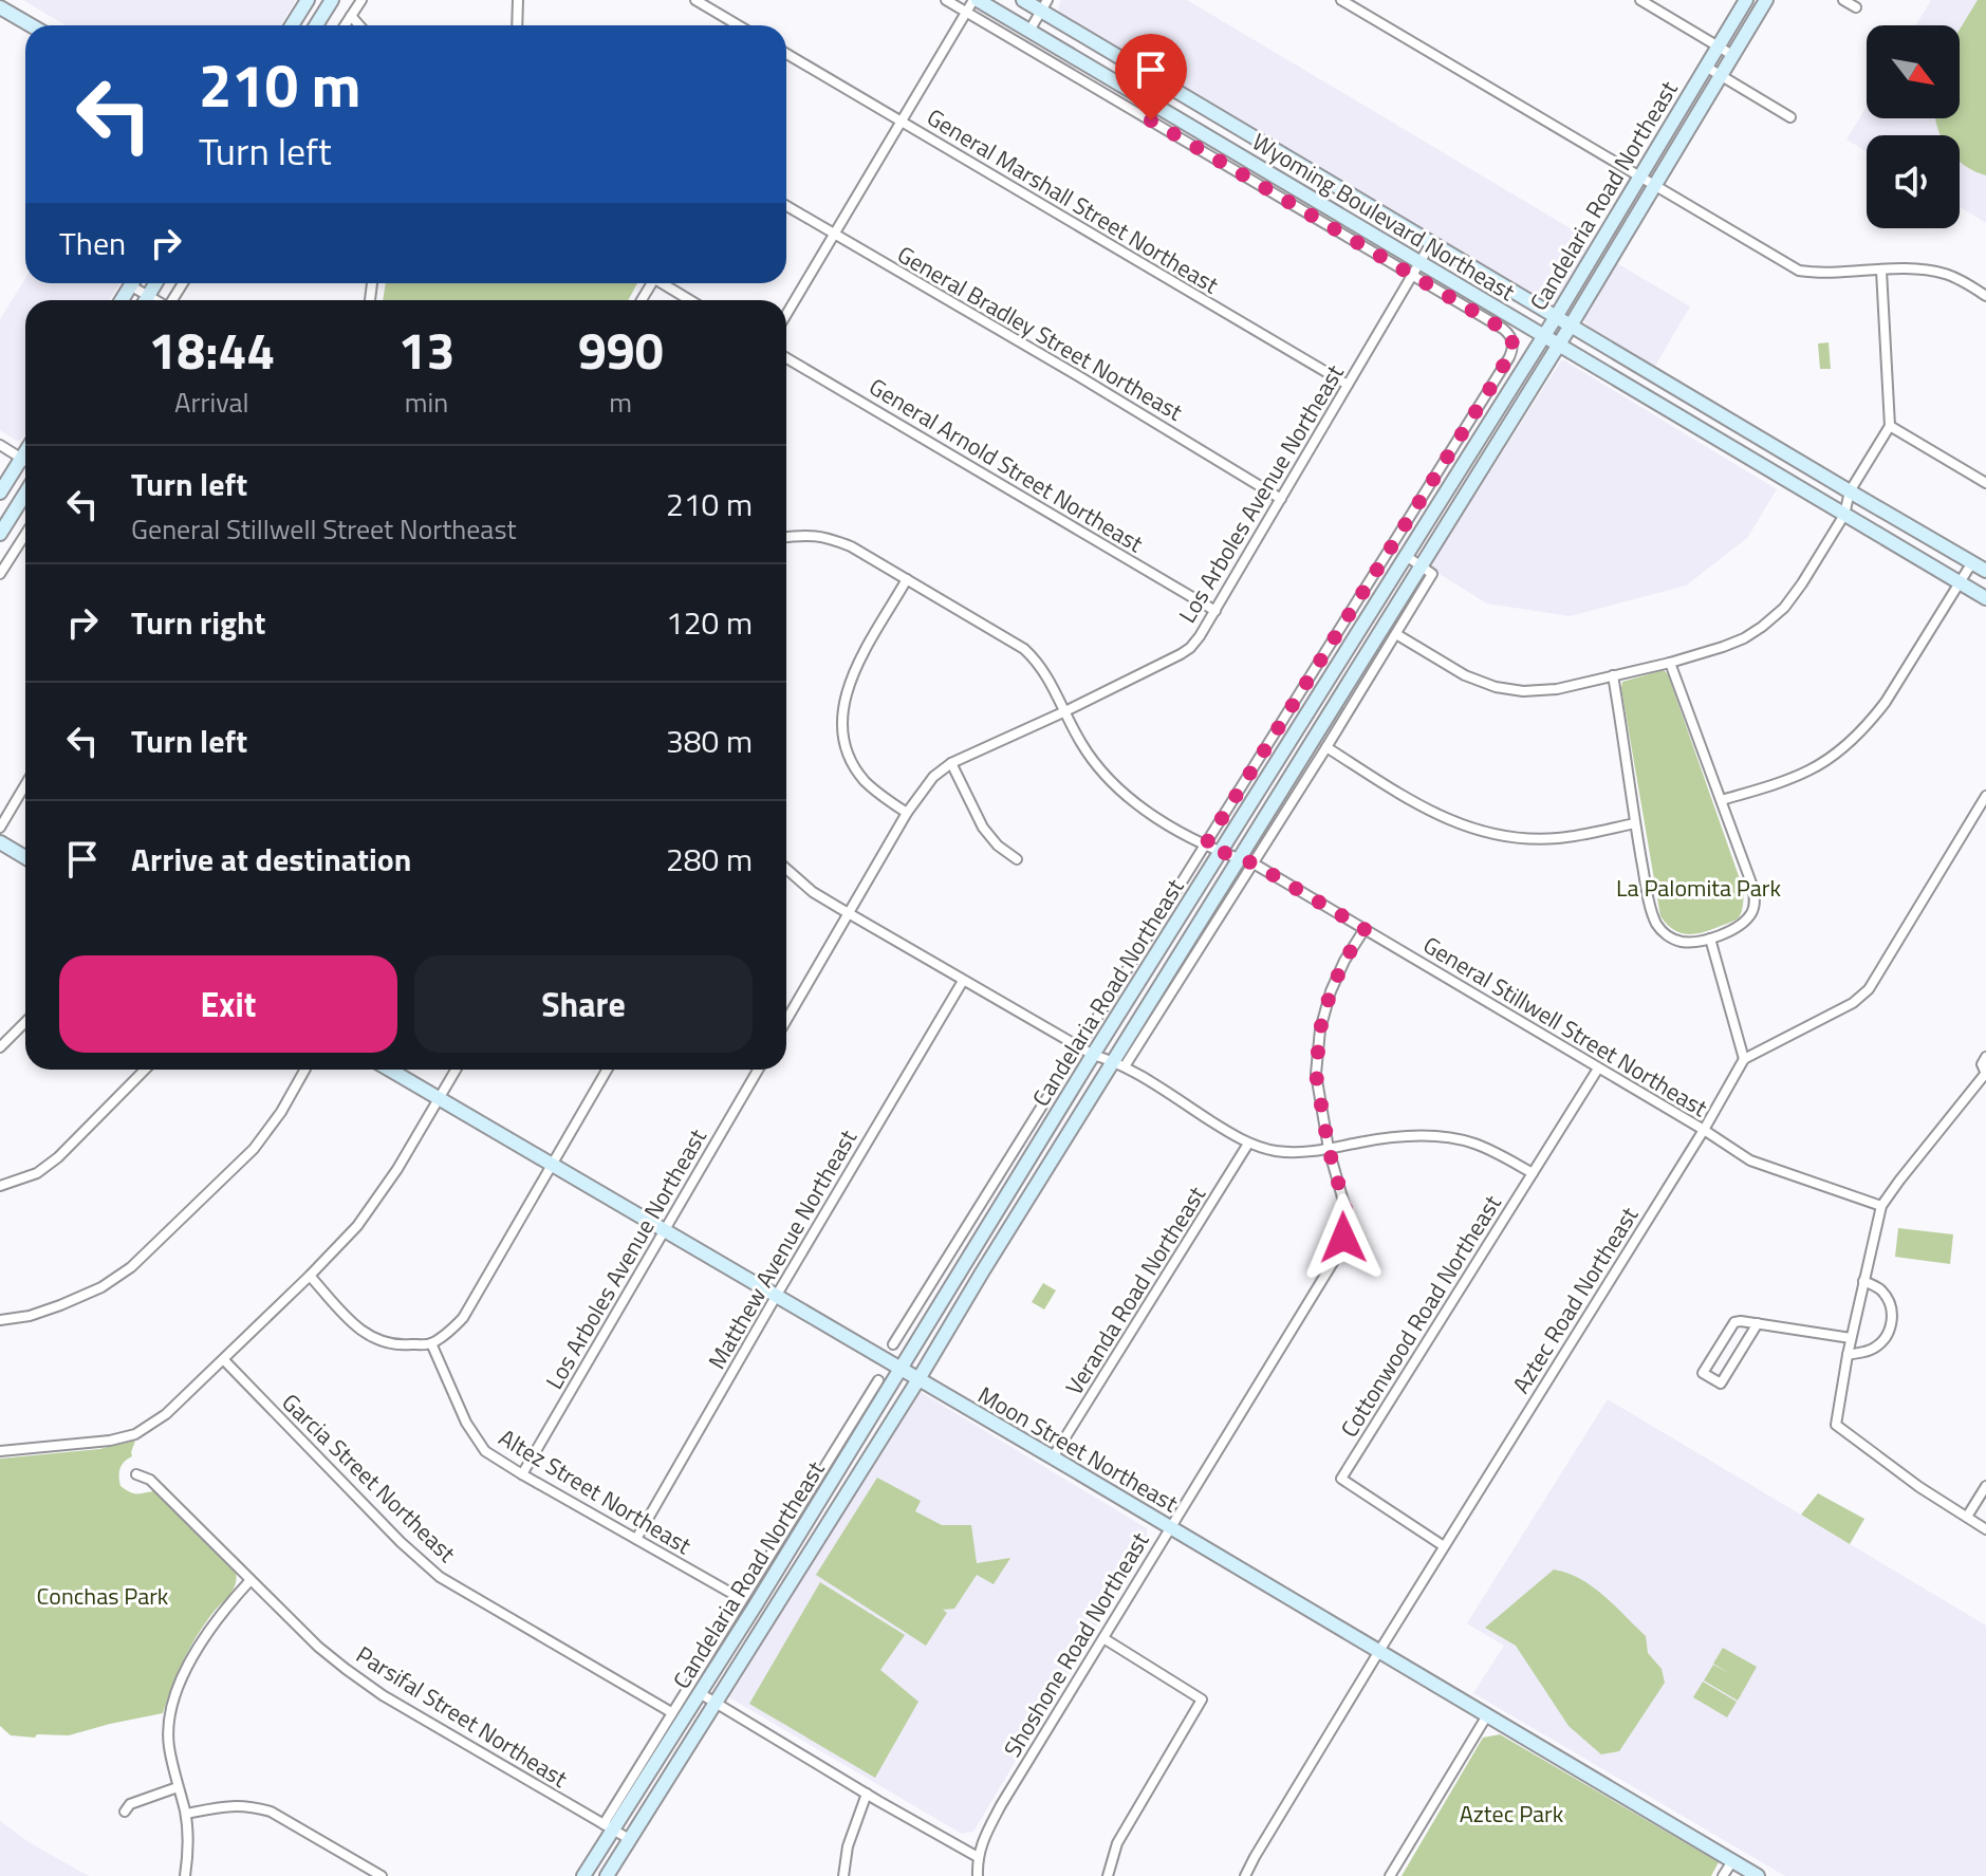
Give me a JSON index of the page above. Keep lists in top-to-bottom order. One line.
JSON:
{"streets":{"main road":["Candelaria Road Northeast","Wyoming Boulevard Northeast","Moon Street Northeast"],"street":["General Marshall Street Northeast","General Bradley Street Northeast","General Arnold Street Northeast","Los Arboles Avenue Northeast","General Stillwell Street Northeast","Matthew Avenue Northeast","Veranda Road Northeast","Aztec Road Northeast","Cottonwood Road Northeast","Garcia Street Northeast","Altez Street Northeast","Shoshone Road Northeast","Parsifal Street Northeast"]},"crossings":[["Candelaria Road Northeast","Wyoming Boulevard Northeast"],["Candelaria Road Northeast","General Stillwell Street Northeast"],["Candelaria Road Northeast","Moon Street Northeast"],["Candelaria Road Northeast","Parsifal Street Northeast"],["General Marshall Street Northeast","Los Arboles Avenue Northeast"],["Wyoming Boulevard Northeast","Los Arboles Avenue Northeast"],["General Bradley Street Northeast","Los Arboles Avenue Northeast"],["General Arnold Street Northeast","Los Arboles Avenue Northeast"],["Los Arboles Avenue Northeast","General Stillwell Street Northeast"],["Los Arboles Avenue Northeast","Moon Street Northeast"],["Los Arboles Avenue Northeast","Altez Street Northeast"],["General Stillwell Street Northeast","Aztec Road Northeast"],["General Stillwell Street Northeast","Cottonwood Road Northeast"],["General Stillwell Street Northeast","Shoshone Road Northeast"],["Matthew Avenue Northeast","Moon Street Northeast"],["Matthew Avenue Northeast","Altez Street Northeast"],["Veranda Road Northeast","Moon Street Northeast"],["Aztec Road Northeast","Cottonwood Road Northeast"],["Aztec Road Northeast","Moon Street Northeast"],["Moon Street Northeast","Shoshone Road Northeast"]],"parks":["La Palomita Park","Conchas Park","Aztec Park"],"north":"bottom right","page":{"turn":["210 m","Turn left"],"then":"Then","eta":["18:44","Arrival","13","min","990","m"],"list":[{"name":"Turn left","note":"General Stillwell Street Northeast","value":"210 m"},{"name":"Turn right","value":"120 m"},{"name":"Turn left","value":"380 m"},{"name":"Arrive at destination","value":"280 m"}],"buttons":["Exit","Share"]}}
